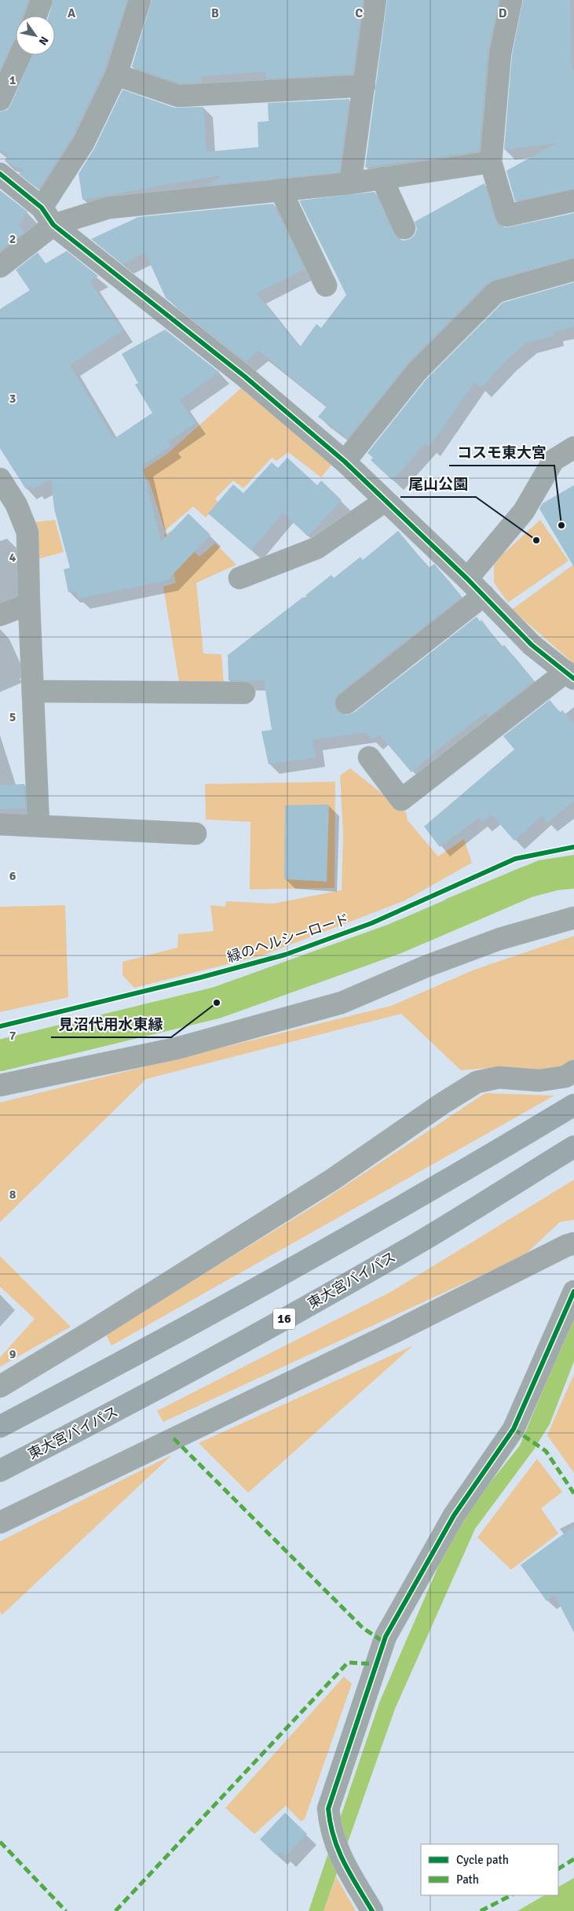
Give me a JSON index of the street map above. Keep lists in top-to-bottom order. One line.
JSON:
{"streets":{"highway":["東大宮バイパス","16"],"cycle path":["緑のヘルシーロード"]},"places":["コスモ東大宮","尾山公園","見沼代用水東縁"],"legend":["Cycle path","Path"],"north":"bottom right","grid":{"columns":["A","B","C","D"],"rows":["1","2","3","4","5","6","7","8","9"]}}
